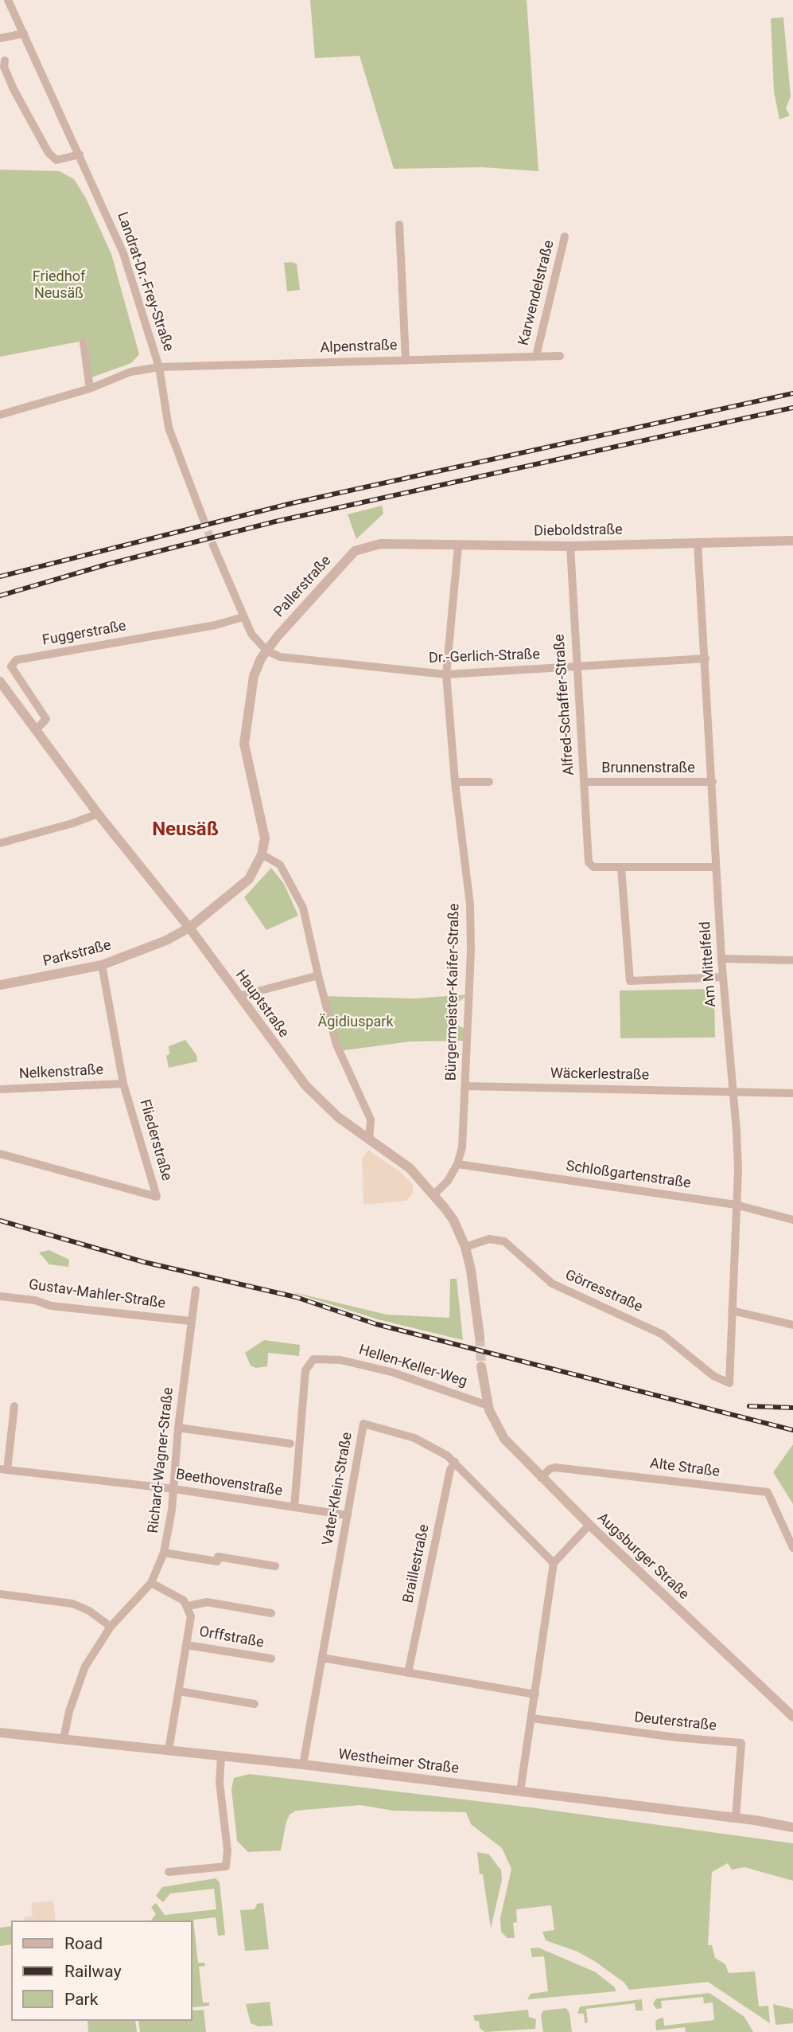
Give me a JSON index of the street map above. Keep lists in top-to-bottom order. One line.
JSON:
{"streets":{"street":["Landrat-Dr.-Frey-Straße","Karwendelstraße","Alpenstraße","Dieboldstraße","Pallerstraße","Fuggerstraße","Dr.-Gerlich-Straße","Alfred-Schaffer-Straße","Brunnenstraße","Parkstraße","Am Mittelfeld","Bürgermeister-Kaifer-Straße","Hauptstraße","Nelkenstraße","Wäckerlestraße","Fliederstraße","Schloßgartenstraße","Görresstraße","Gustav-Mahler-Straße","Hellen-Keller-Weg","Richard-Wagner-Straße","Alte Straße","Beethovenstraße","Vater-Klein-Straße","Augsburger Straße","Braillestraße","Orffstraße","Deuterstraße","Westheimer Straße"]},"crossings":[["Landrat-Dr.-Frey-Straße","Alpenstraße"],["Karwendelstraße","Alpenstraße"],["Dieboldstraße","Pallerstraße"],["Dieboldstraße","Alfred-Schaffer-Straße"],["Dieboldstraße","Am Mittelfeld"],["Dieboldstraße","Bürgermeister-Kaifer-Straße"],["Pallerstraße","Dr.-Gerlich-Straße"],["Pallerstraße","Parkstraße"],["Fuggerstraße","Hauptstraße"],["Dr.-Gerlich-Straße","Alfred-Schaffer-Straße"],["Dr.-Gerlich-Straße","Am Mittelfeld"],["Dr.-Gerlich-Straße","Bürgermeister-Kaifer-Straße"],["Alfred-Schaffer-Straße","Brunnenstraße"],["Brunnenstraße","Am Mittelfeld"],["Parkstraße","Hauptstraße"],["Parkstraße","Fliederstraße"],["Am Mittelfeld","Wäckerlestraße"],["Am Mittelfeld","Schloßgartenstraße"],["Am Mittelfeld","Görresstraße"],["Bürgermeister-Kaifer-Straße","Hauptstraße"],["Bürgermeister-Kaifer-Straße","Wäckerlestraße"],["Bürgermeister-Kaifer-Straße","Schloßgartenstraße"],["Hauptstraße","Görresstraße"],["Nelkenstraße","Fliederstraße"],["Gustav-Mahler-Straße","Richard-Wagner-Straße"],["Hellen-Keller-Weg","Beethovenstraße"],["Hellen-Keller-Weg","Augsburger Straße"],["Richard-Wagner-Straße","Beethovenstraße"],["Richard-Wagner-Straße","Westheimer Straße"],["Alte Straße","Augsburger Straße"],["Beethovenstraße","Vater-Klein-Straße"],["Vater-Klein-Straße","Braillestraße"],["Vater-Klein-Straße","Westheimer Straße"],["Deuterstraße","Westheimer Straße"]],"districts":["Neusäß"],"parks":["Friedhof Neusäß","Ägidiuspark"],"legend":["Road","Railway","Park"]}
